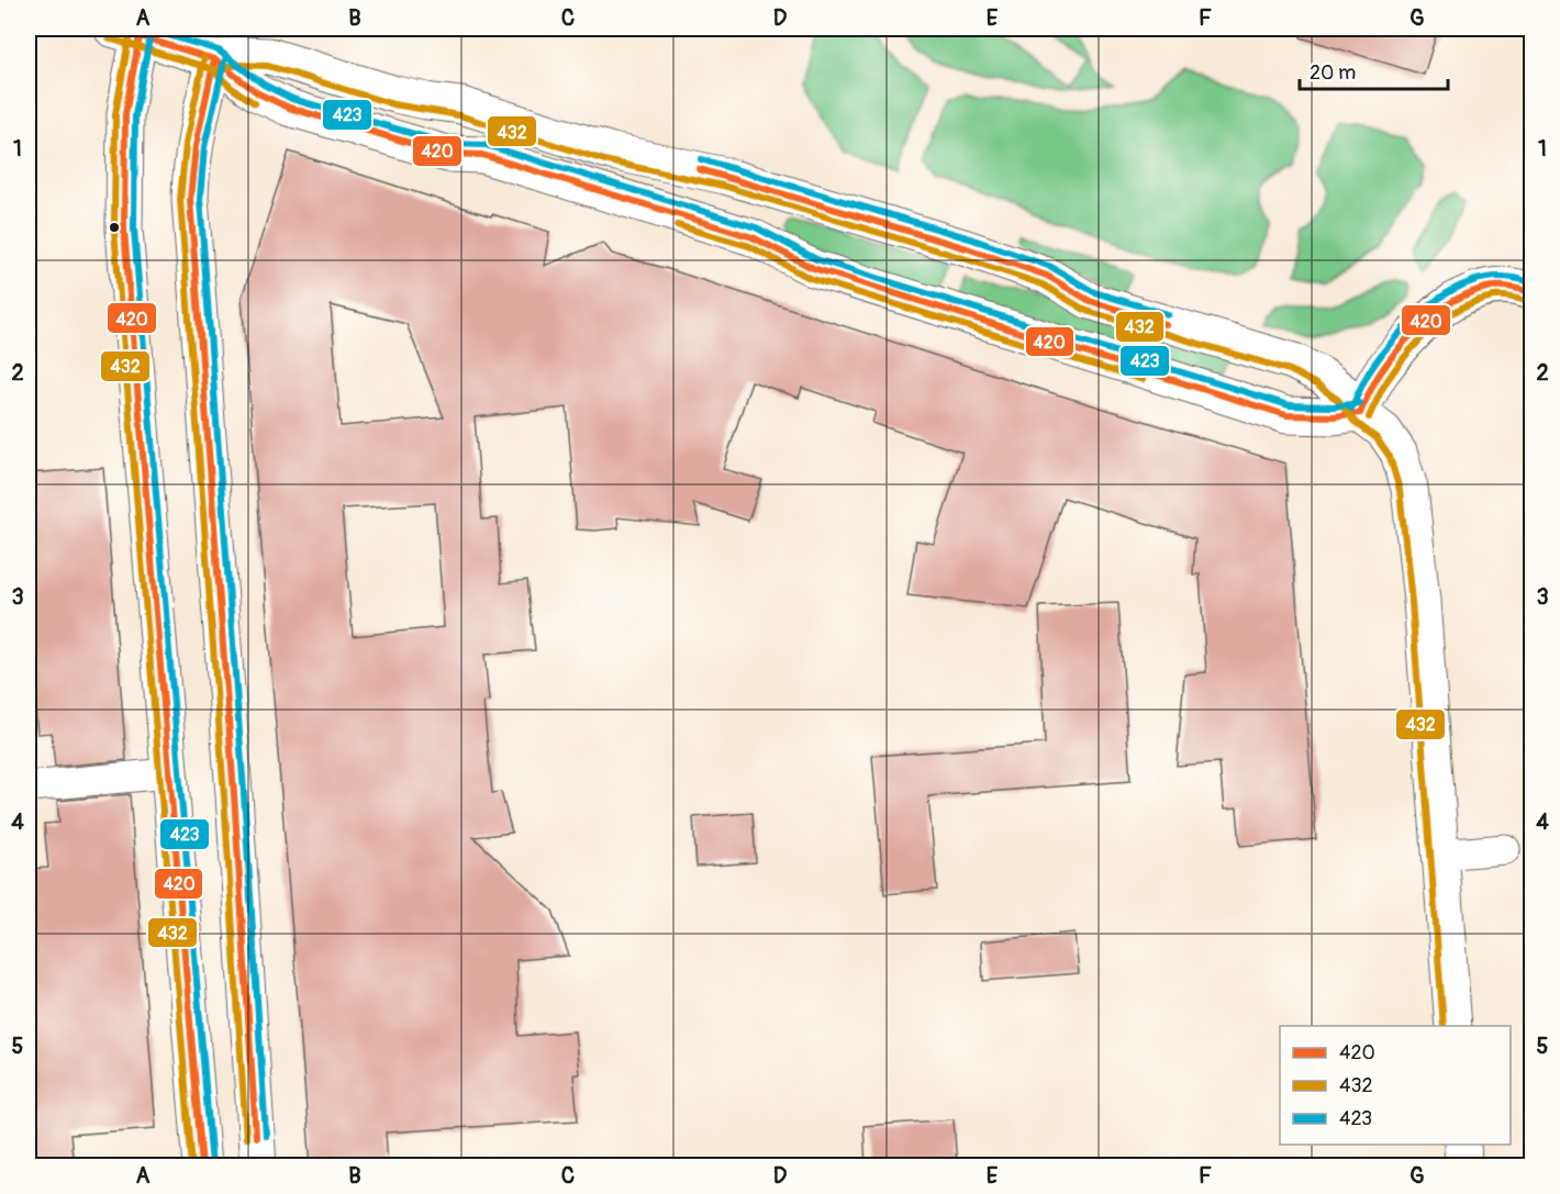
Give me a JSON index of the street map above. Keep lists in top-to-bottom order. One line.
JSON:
{"lines":["transit line 423","transit line 432","transit line 420"],"legend":["420","432","423"],"scale_bar":"20 m","grid":{"columns":["A","B","C","D","E","F","G"],"rows":["1","2","3","4","5"]}}
